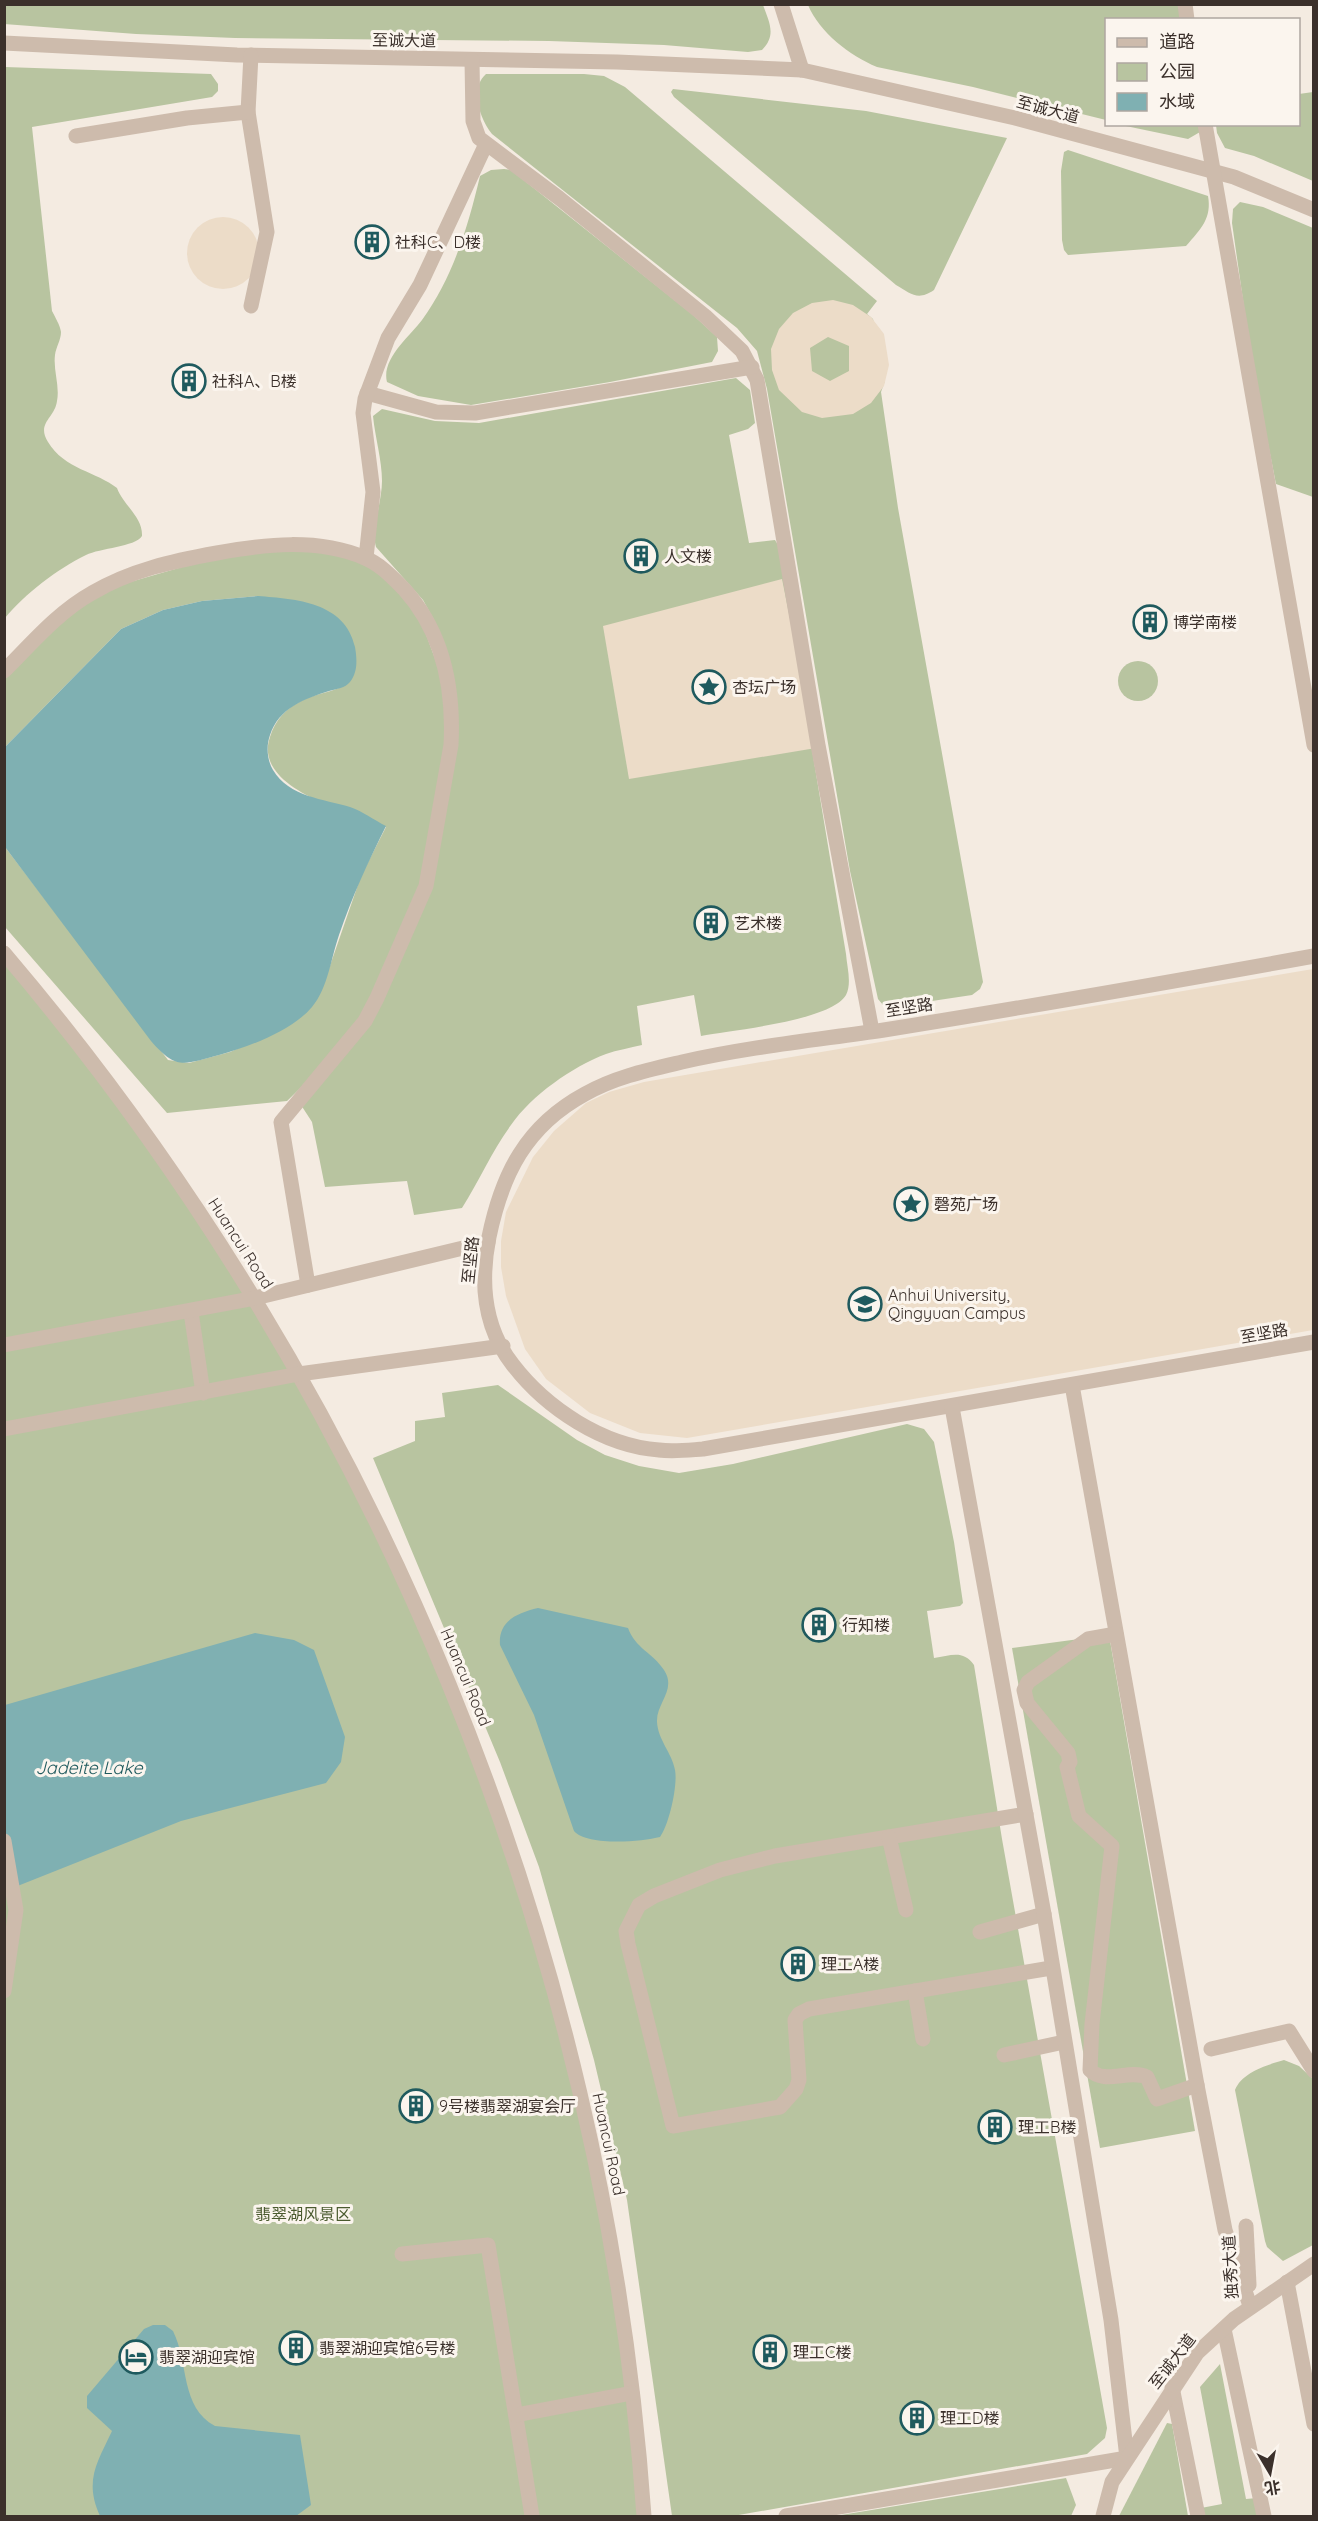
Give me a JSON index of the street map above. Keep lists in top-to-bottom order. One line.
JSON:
{"streets":{"street":["至诚大道","至坚路","Huancui Road","独秀大道"]},"crossings":[["至诚大道","独秀大道"]],"water":["Jadeite Lake"],"parks":["翡翠湖风景区"],"places":{"building":["社科C、D楼","社科A、B楼","人文楼","博学南楼","艺术楼","行知楼","理工A楼","9号楼翡翠湖宴会厅","理工B楼","翡翠湖迎宾馆6号楼","理工C楼","理工D楼"],"place":["杏坛广场","磬苑广场"],"school or university":["Anhui University, Qingyuan Campus"],"hotel":["翡翠湖迎宾馆"]},"legend":["道路","公园","水域"],"north":"bottom"}
